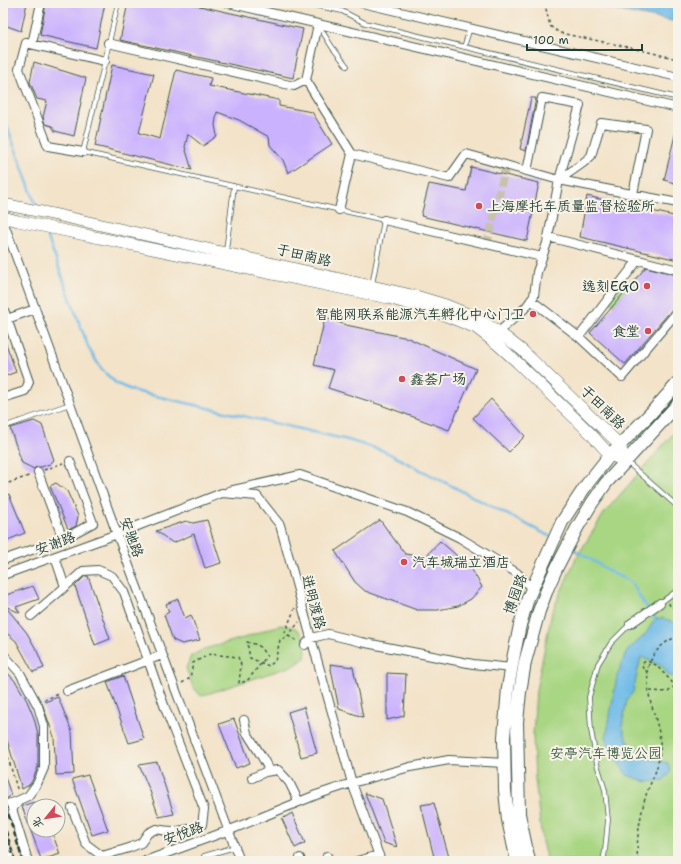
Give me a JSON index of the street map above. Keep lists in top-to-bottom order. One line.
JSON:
{"streets":{"main road":["博园路"],"street":["于田南路","安驰路","安谢路","进明渡路","安悦路"]},"crossings":[["于田南路","博园路"],["安驰路","安谢路"],["安驰路","进明渡路"],["安驰路","安悦路"],["安谢路","进明渡路"],["博园路","安悦路"],["进明渡路","安悦路"]],"parks":["安亭汽车博览公园"],"places":["上海摩托车质量监督检验所","逸刻EGO","智能网联系能源汽车孵化中心门卫","食堂","鑫荟广场","汽车城瑞立酒店"],"scale_bar":"100 m","north":"bottom left"}
